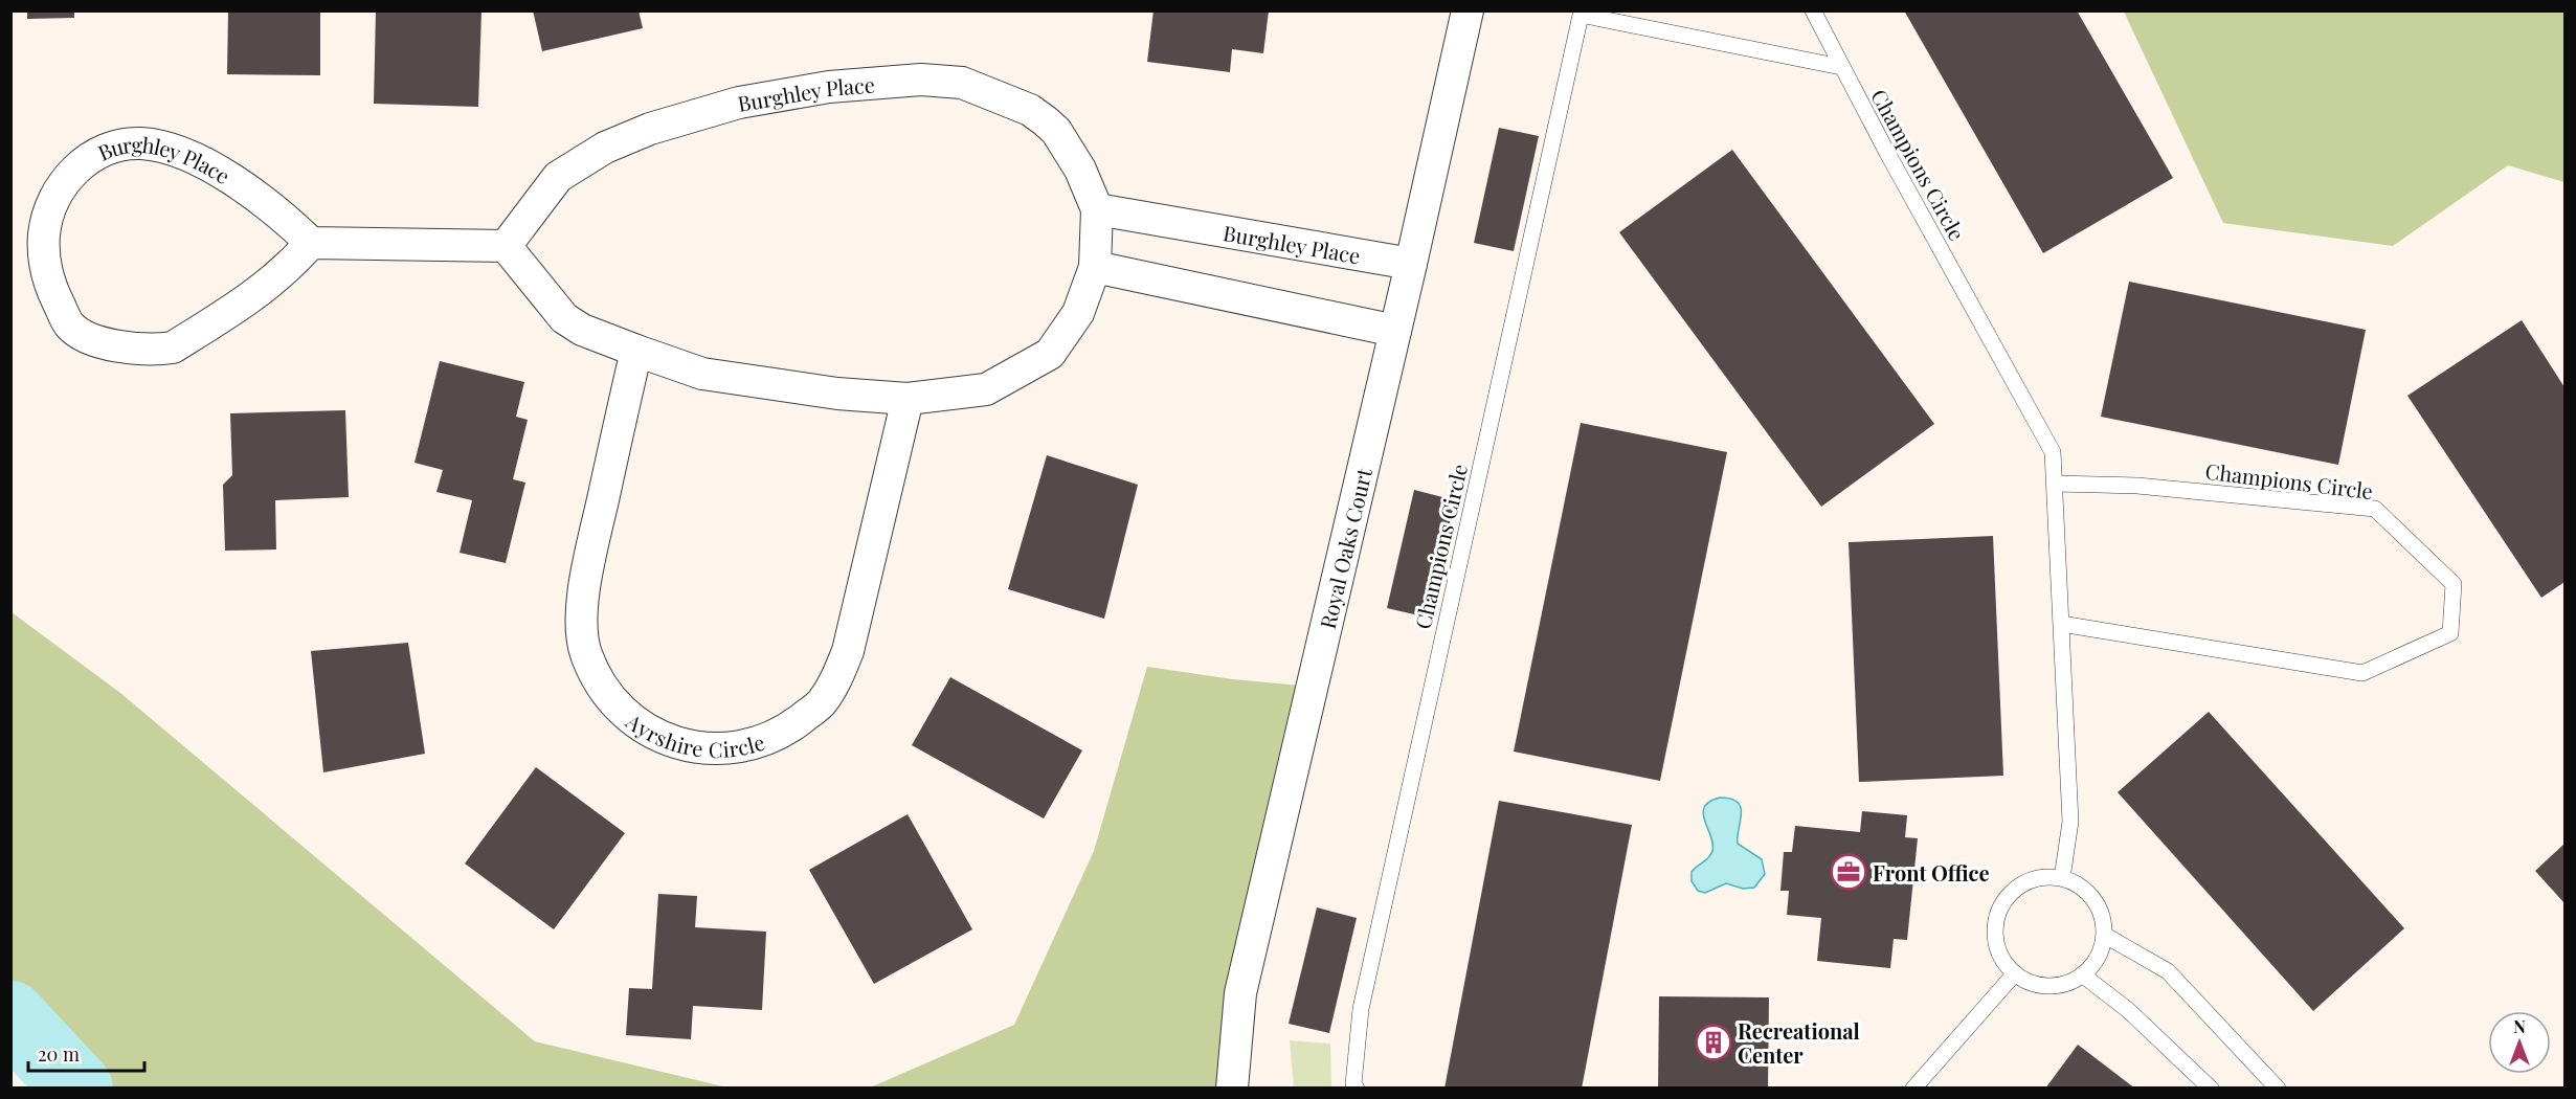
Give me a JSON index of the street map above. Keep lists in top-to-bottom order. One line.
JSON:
{"streets":{"street":["Burghley Place","Royal Oaks Court","Ayrshire Circle"],"lane":["Champions Circle"]},"crossings":[["Burghley Place","Royal Oaks Court"],["Burghley Place","Ayrshire Circle"]],"places":{"office":["Front Office"],"building":["Recreational Center"]},"scale_bar":"20 m","north":"top"}
